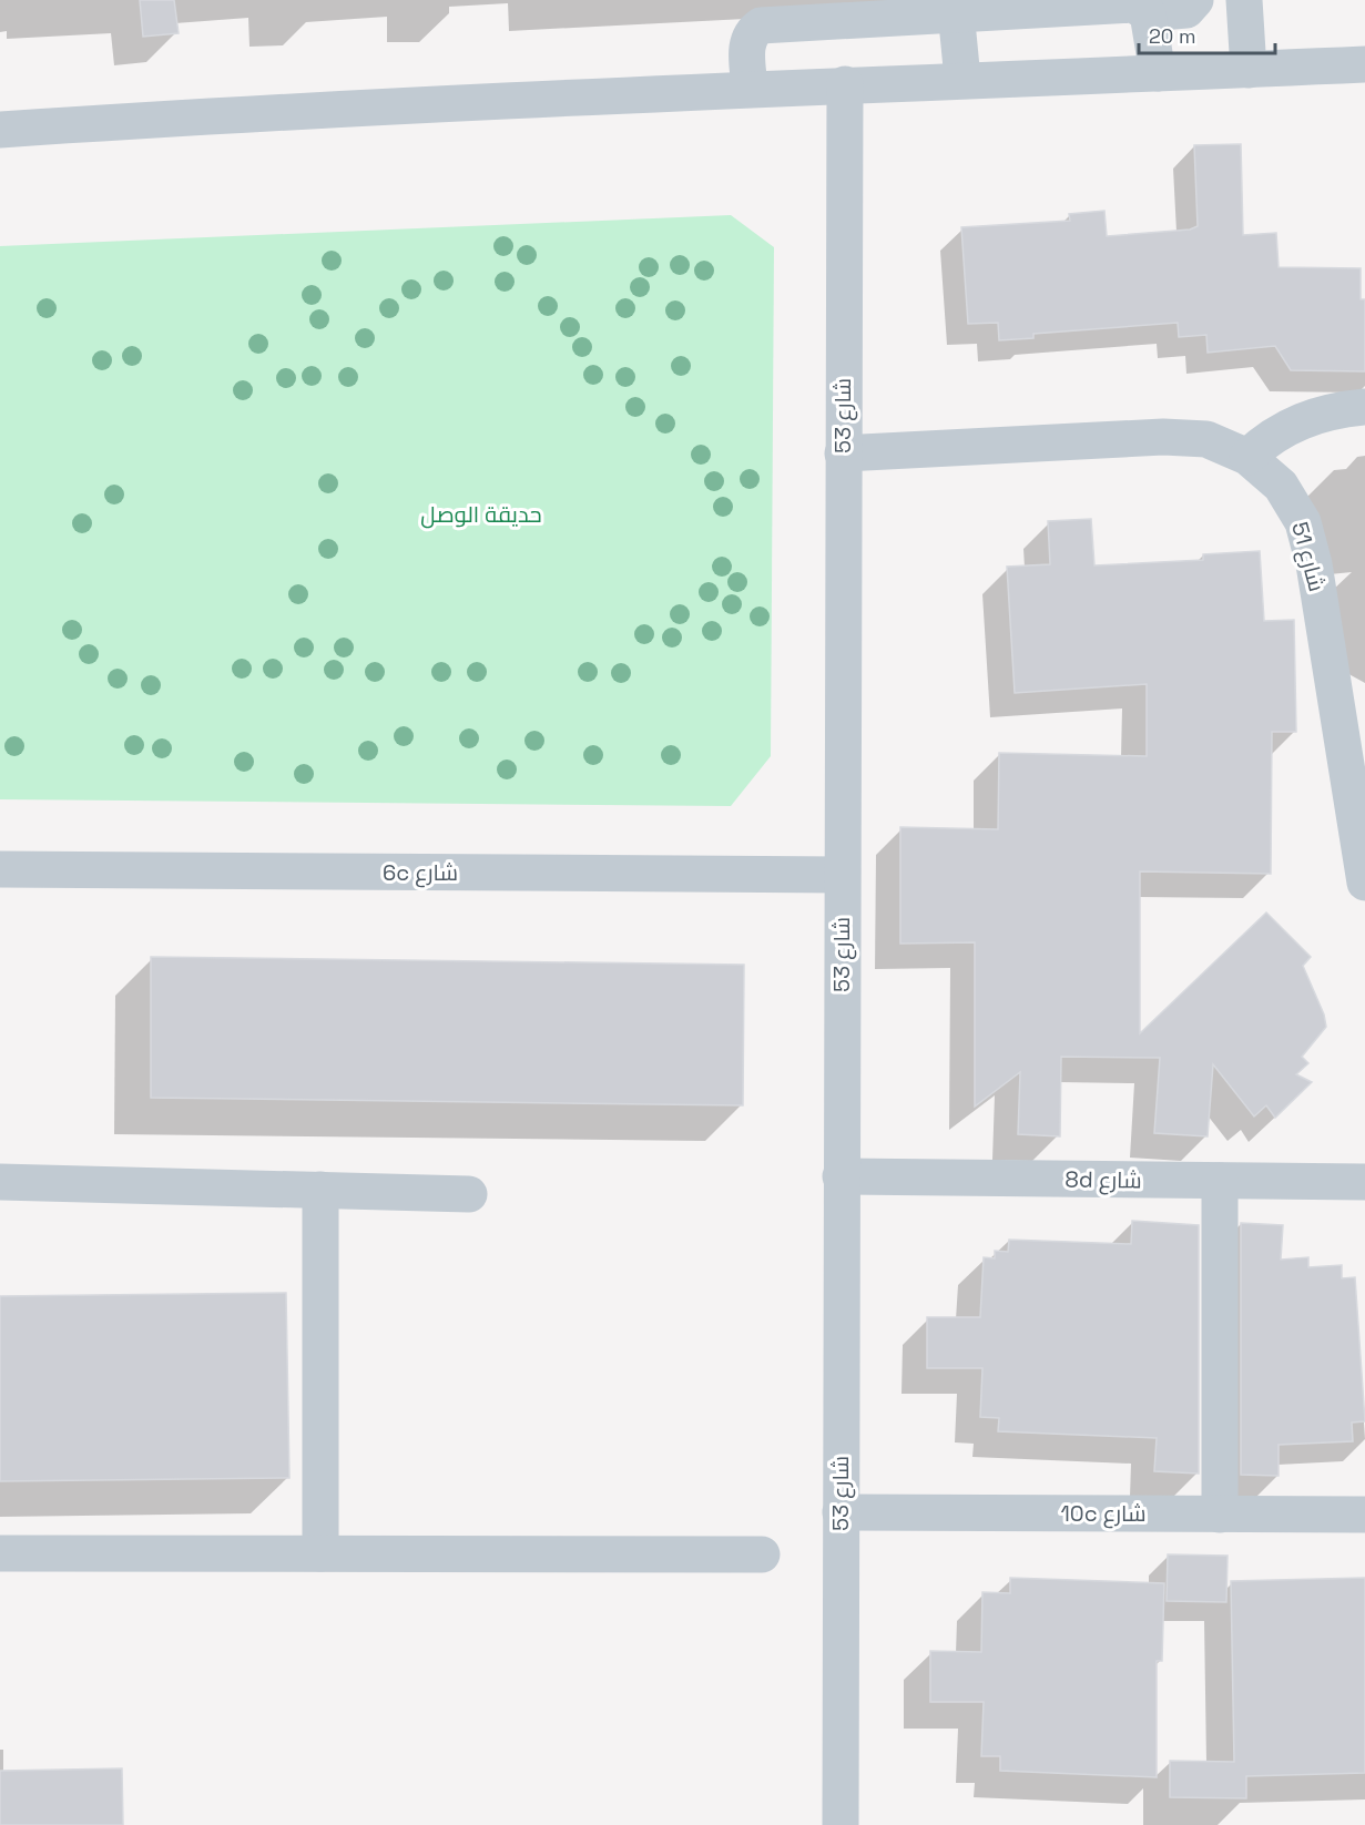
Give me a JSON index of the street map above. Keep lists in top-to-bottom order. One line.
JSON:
{"streets":{"street":["شارع 53","شارع 51","6c شارع","8d شارع","10c شارع"]},"crossings":[["شارع 53","شارع 51"],["شارع 53","6c شارع"],["شارع 53","8d شارع"],["شارع 53","10c شارع"]],"parks":["حديقة الوصل"],"scale_bar":"20 m"}
